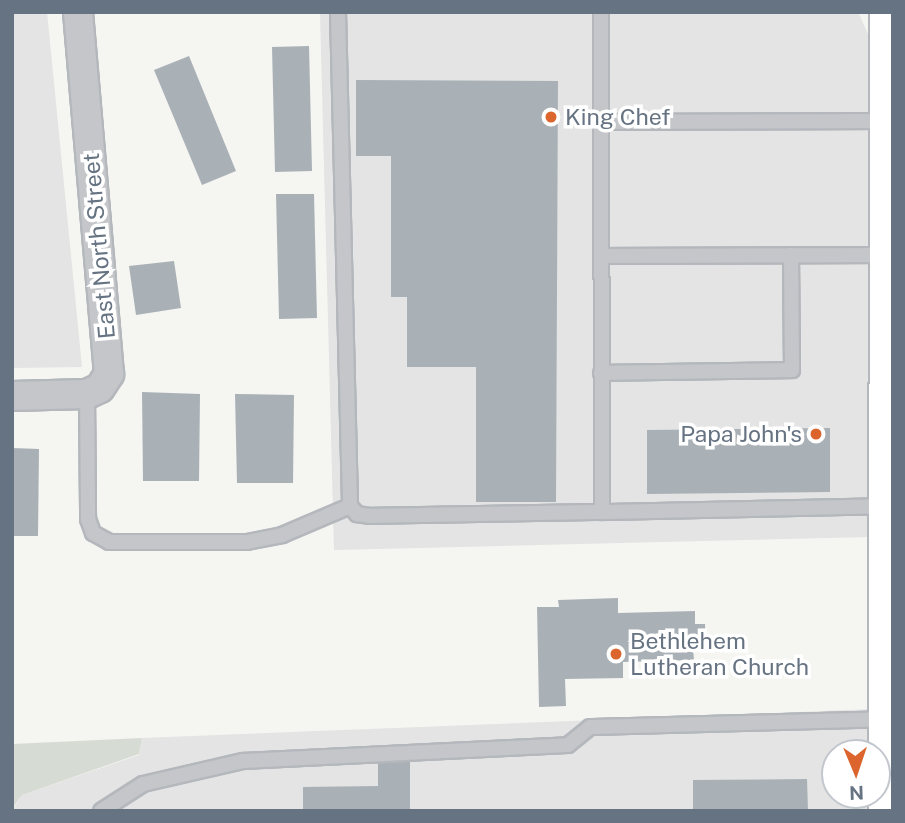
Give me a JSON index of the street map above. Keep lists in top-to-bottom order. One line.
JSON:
{"streets":{"street":["East North Street"]},"places":["King Chef","Papa John's","Bethlehem Lutheran Church"],"north":"bottom"}
